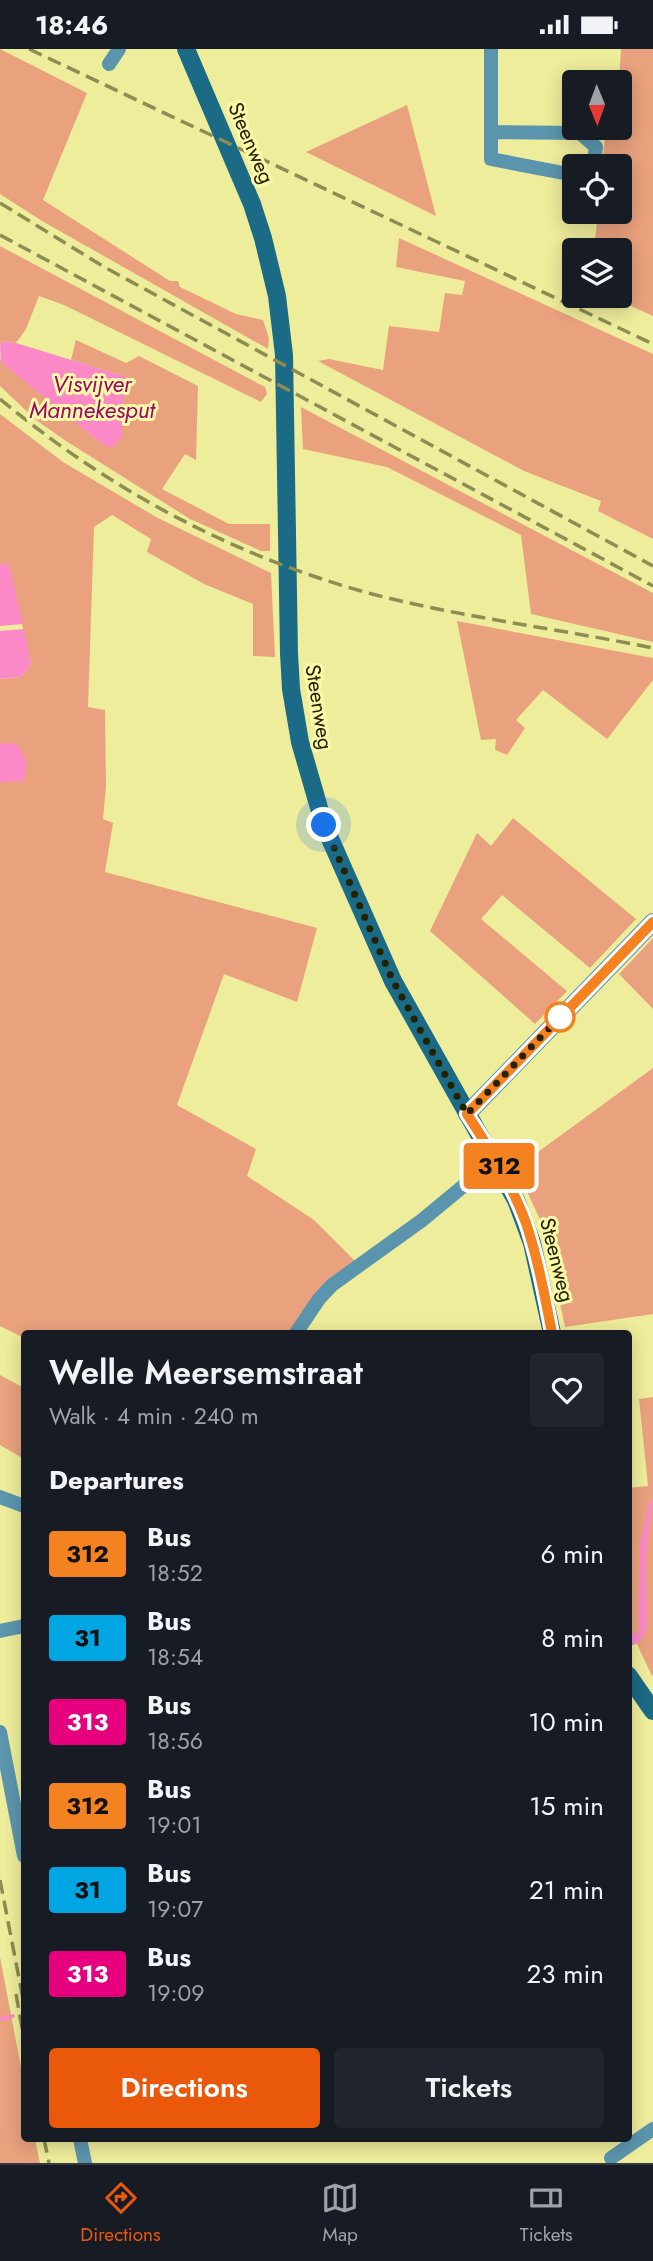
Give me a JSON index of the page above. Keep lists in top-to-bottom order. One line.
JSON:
{"streets":{"main road":["Steenweg"]},"water":["Visvijver Mannekesput"],"lines":["bus line 312"],"north":"bottom","page":{"status":"18:46","on_map":"312","heading":[["Welle Meersemstraat","Walk · 4 min · 240 m"],"Departures"],"list":[{"mark":"312","name":"Bus","note":"18:52","value":"6 min"},{"mark":"31","name":"Bus","note":"18:54","value":"8 min"},{"mark":"313","name":"Bus","note":"18:56","value":"10 min"},{"mark":"312","name":"Bus","note":"19:01","value":"15 min"},{"mark":"31","name":"Bus","note":"19:07","value":"21 min"},{"mark":"313","name":"Bus","note":"19:09","value":"23 min"}],"buttons":["Directions","Tickets"],"tabs":["Directions","Map","Tickets"]}}
